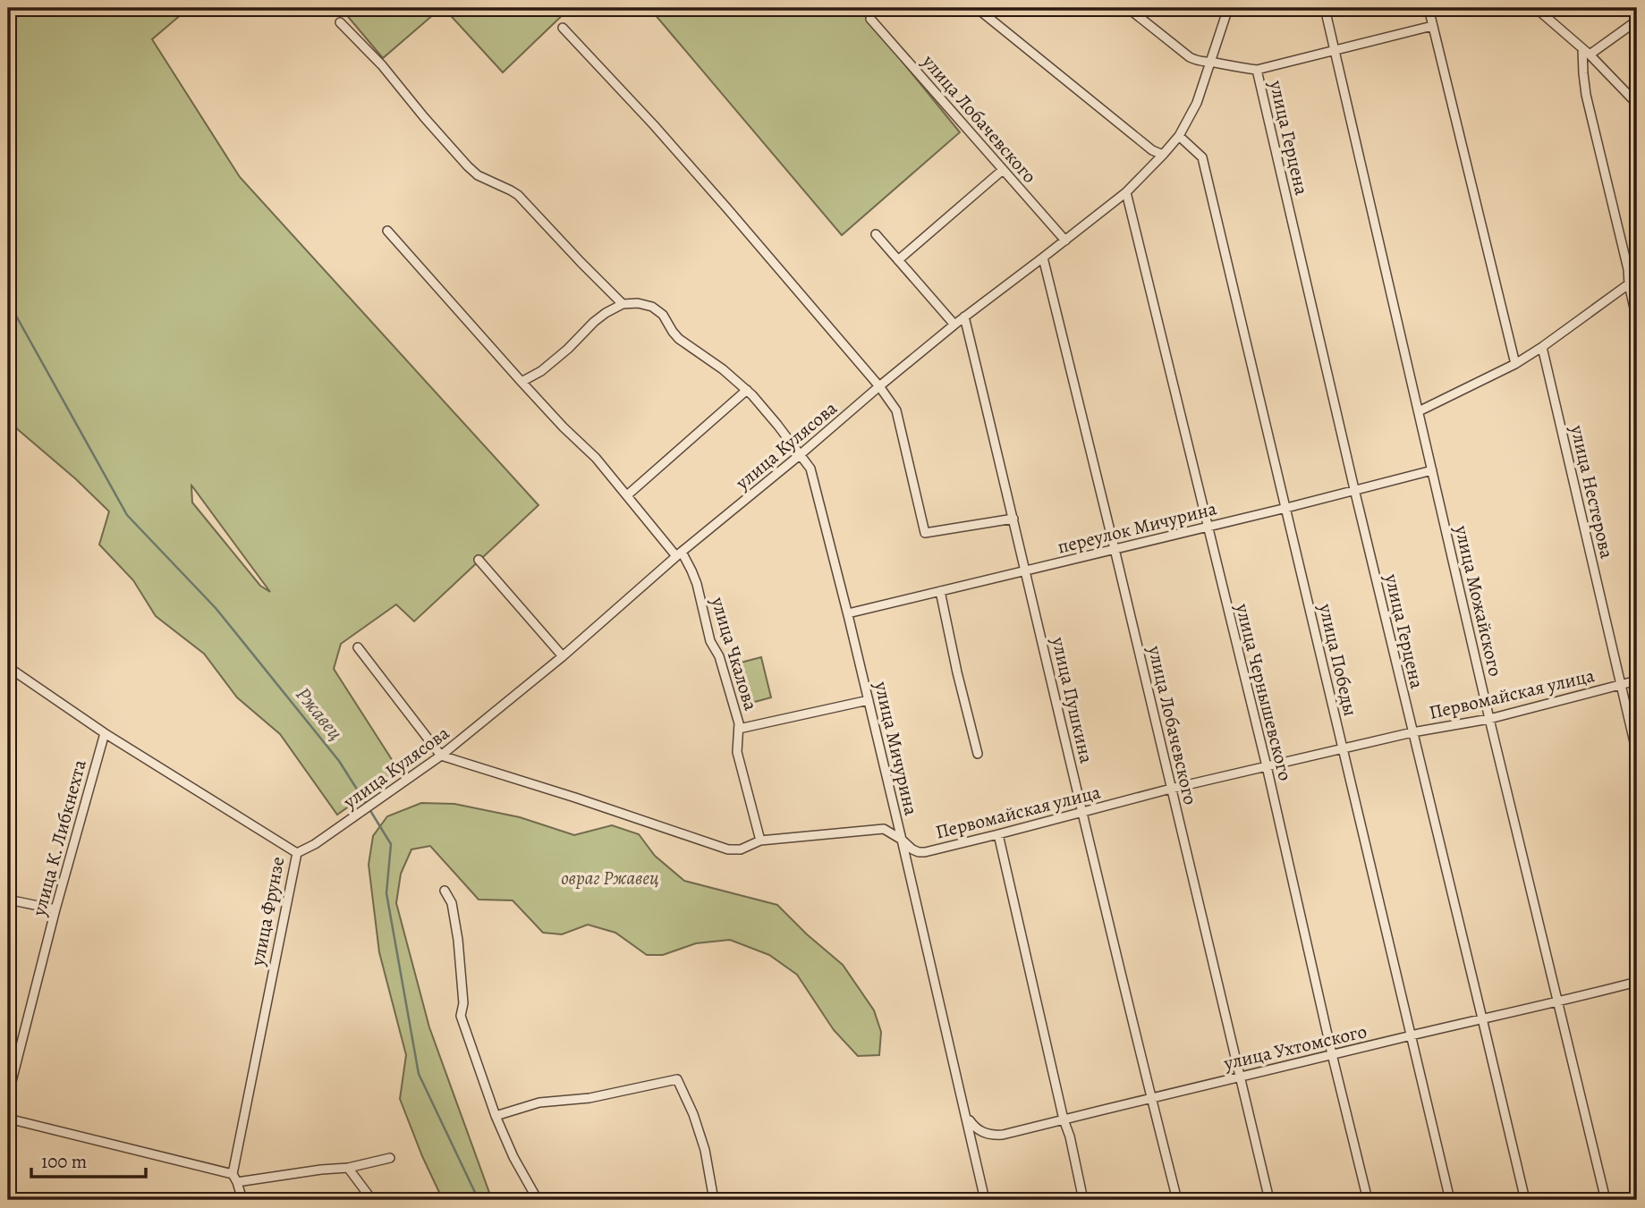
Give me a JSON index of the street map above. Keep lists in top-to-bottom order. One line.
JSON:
{"streets":{"street":["улица Лобачевского","улица Герцена","улица Кулясова","улица Нестерова","переулок Мичурина","улица Можайского","улица Чкалова","улица Победы","улица Чернышевского","Первомайская улица","улица Пушкина","улица Мичурина","улица К. Либкнехта","улица Фрунзе","улица Ухтомского"]},"crossings":[["улица Лобачевского","улица Кулясова"],["улица Лобачевского","переулок Мичурина"],["улица Лобачевского","Первомайская улица"],["улица Лобачевского","улица Ухтомского"],["улица Герцена","переулок Мичурина"],["улица Герцена","Первомайская улица"],["улица Герцена","улица Ухтомского"],["улица Кулясова","улица Чкалова"],["улица Кулясова","улица Победы"],["улица Кулясова","улица Чернышевского"],["улица Кулясова","Первомайская улица"],["улица Кулясова","улица Пушкина"],["улица Кулясова","улица Мичурина"],["улица Кулясова","улица Фрунзе"],["улица Нестерова","Первомайская улица"],["переулок Мичурина","улица Можайского"],["переулок Мичурина","улица Победы"],["переулок Мичурина","улица Чернышевского"],["переулок Мичурина","улица Пушкина"],["переулок Мичурина","улица Мичурина"],["улица Можайского","Первомайская улица"],["улица Можайского","улица Ухтомского"],["улица Чкалова","Первомайская улица"],["улица Победы","Первомайская улица"],["улица Победы","улица Ухтомского"],["улица Чернышевского","Первомайская улица"],["улица Чернышевского","улица Ухтомского"],["Первомайская улица","улица Пушкина"],["Первомайская улица","улица Мичурина"],["улица Пушкина","улица Ухтомского"],["улица Мичурина","улица Ухтомского"],["улица К. Либкнехта","улица Фрунзе"]],"water":["Ржавец"],"parks":["овраг Ржавец"],"scale_bar":"100 m"}
